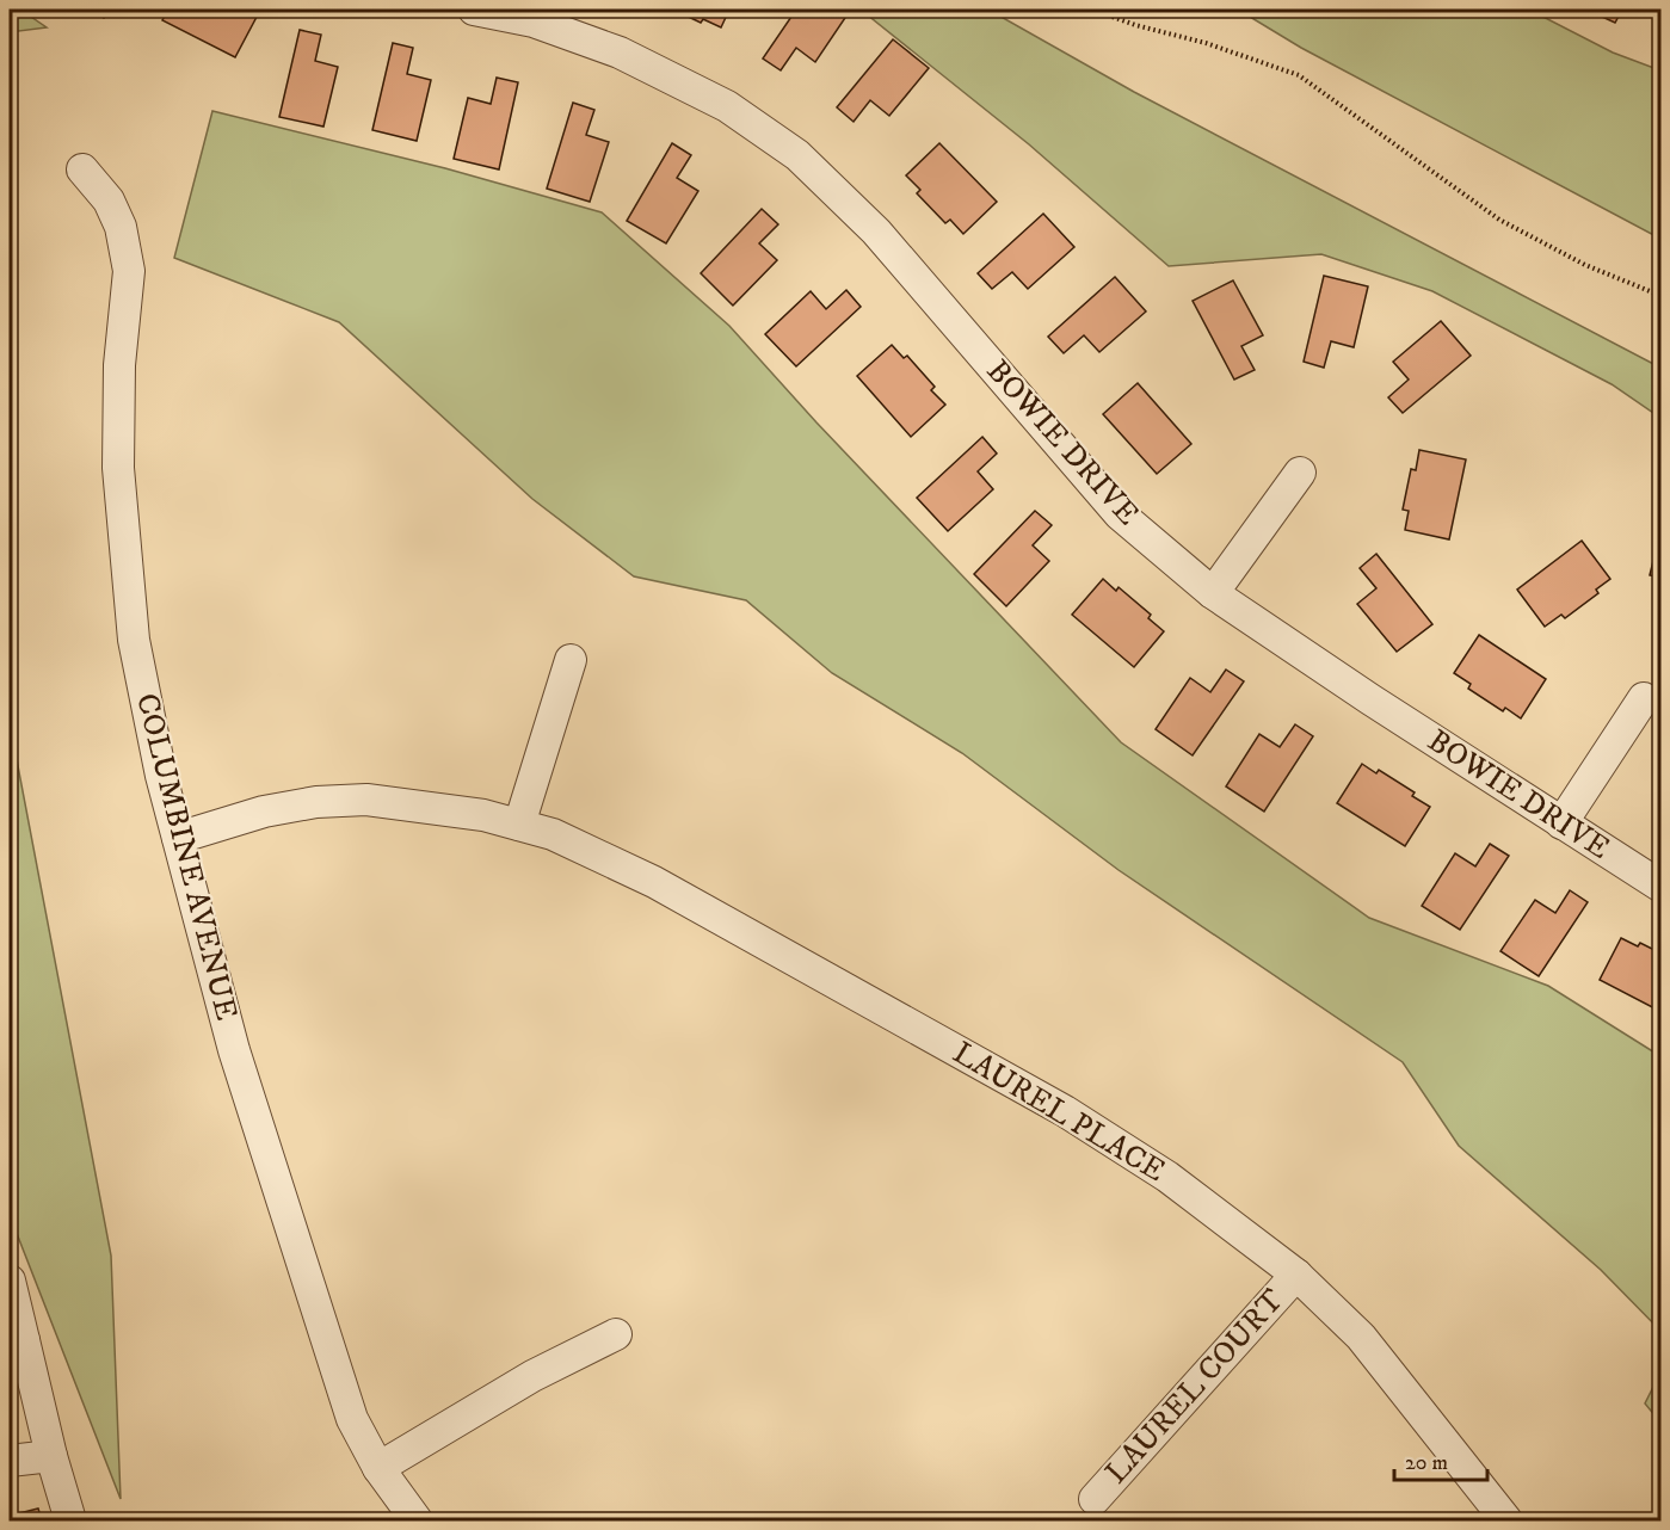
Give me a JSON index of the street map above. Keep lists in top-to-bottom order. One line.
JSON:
{"streets":{"street":["BOWIE DRIVE","COLUMBINE AVENUE","LAUREL PLACE","LAUREL COURT"]},"crossings":[["COLUMBINE AVENUE","LAUREL PLACE"],["LAUREL PLACE","LAUREL COURT"]],"scale_bar":"20 m"}
